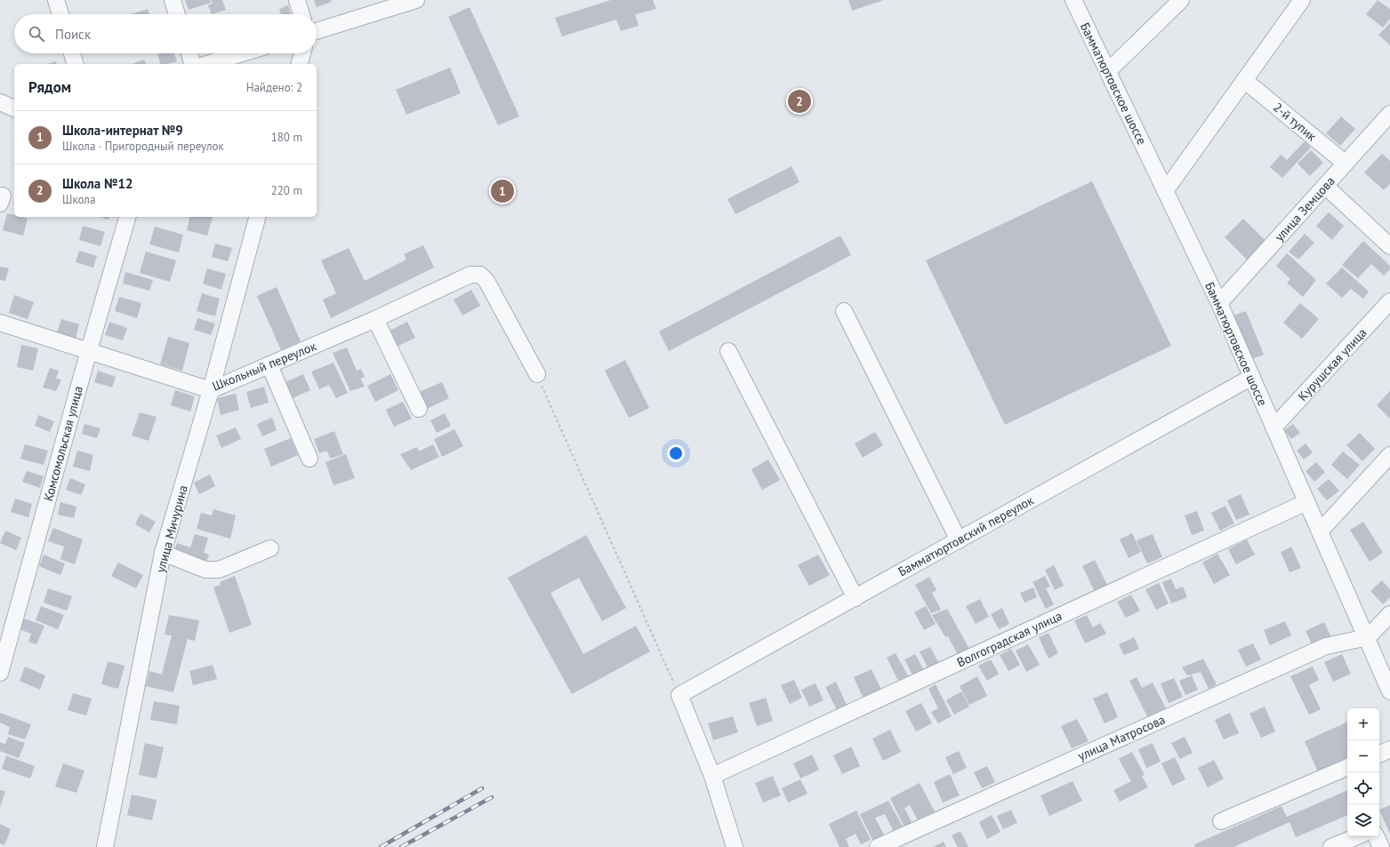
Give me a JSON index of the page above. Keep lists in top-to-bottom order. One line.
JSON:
{"streets":{"street":["Бамматюртовское шоссе","2-й тупик","улица Земцова","Курушская улица","Школьный переулок","Комсомольская улица","улица Мичурина","Бамматюртовский переулок","Волгоградская улица","улица Матросова"]},"crossings":[["Бамматюртовское шоссе","улица Земцова"],["Бамматюртовское шоссе","Курушская улица"],["Бамматюртовское шоссе","Бамматюртовский переулок"],["Бамматюртовское шоссе","Волгоградская улица"],["Бамматюртовское шоссе","улица Матросова"],["2-й тупик","улица Земцова"],["Школьный переулок","Комсомольская улица"],["Школьный переулок","улица Мичурина"]],"page":{"search":"Поиск","heading":["Рядом","Найдено: 2"],"pins":["2","1"],"list":[{"mark":"1","name":"Школа-интернат №9","note":"Школа · Пригородный переулок","value":"180 m"},{"mark":"2","name":"Школа №12","note":"Школа","value":"220 m"}],"map_buttons":["+","−"]}}
